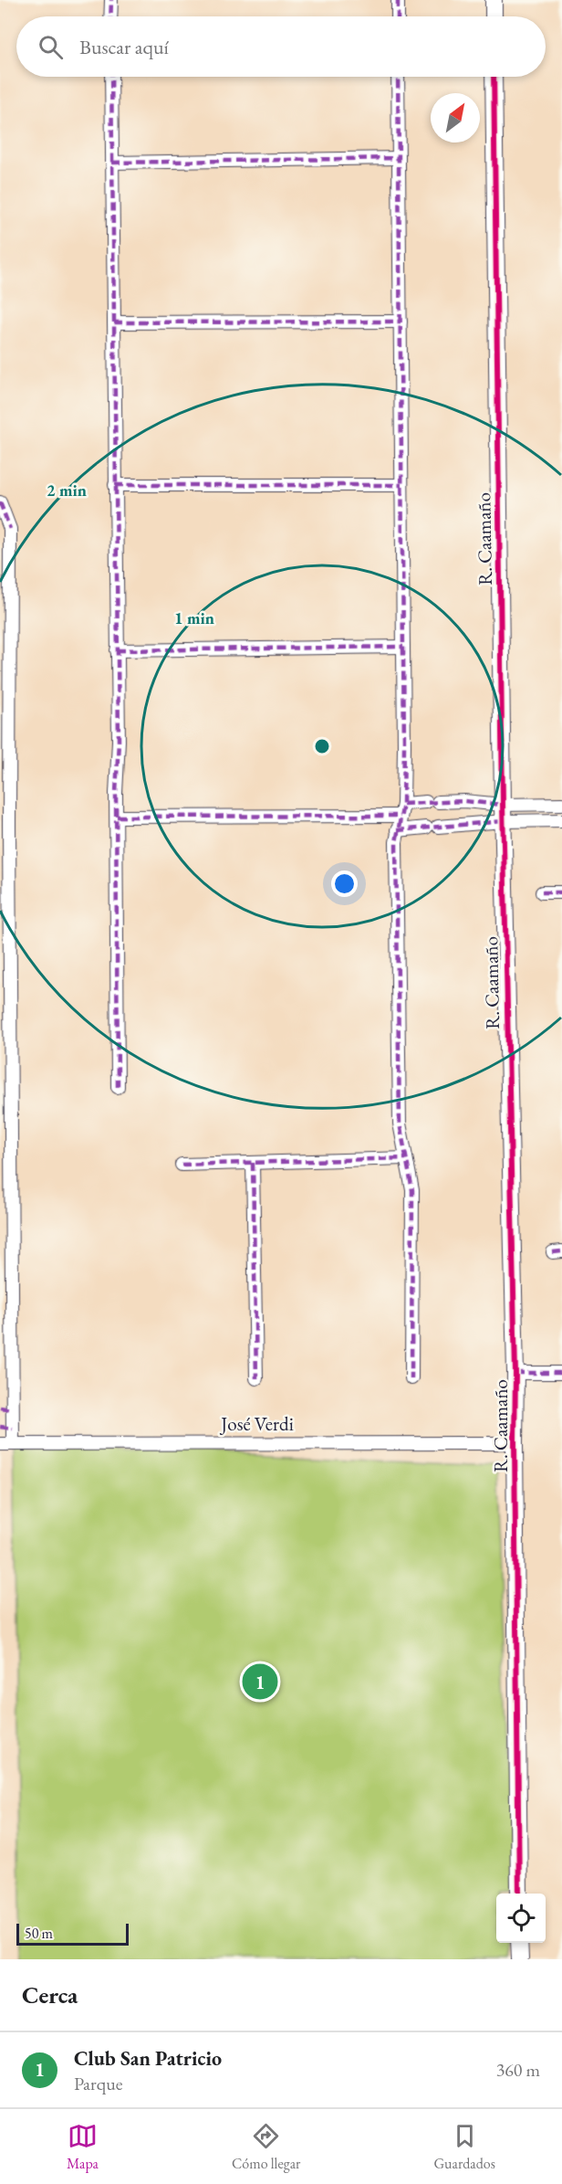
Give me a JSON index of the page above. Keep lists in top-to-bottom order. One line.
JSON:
{"streets":{"street":["R. Caamaño","José Verdi"]},"crossings":[["R. Caamaño","José Verdi"]],"scale_bar":"50 m","north":"top right","page":{"search":"Buscar aquí","pins":"1","scale":"50 m","heading":"Cerca","list":[{"mark":"1","name":"Club San Patricio","note":"Parque","value":"360 m"}],"nav":["Mapa","Cómo llegar","Guardados"]},"rings":["2 min","1 min"]}
